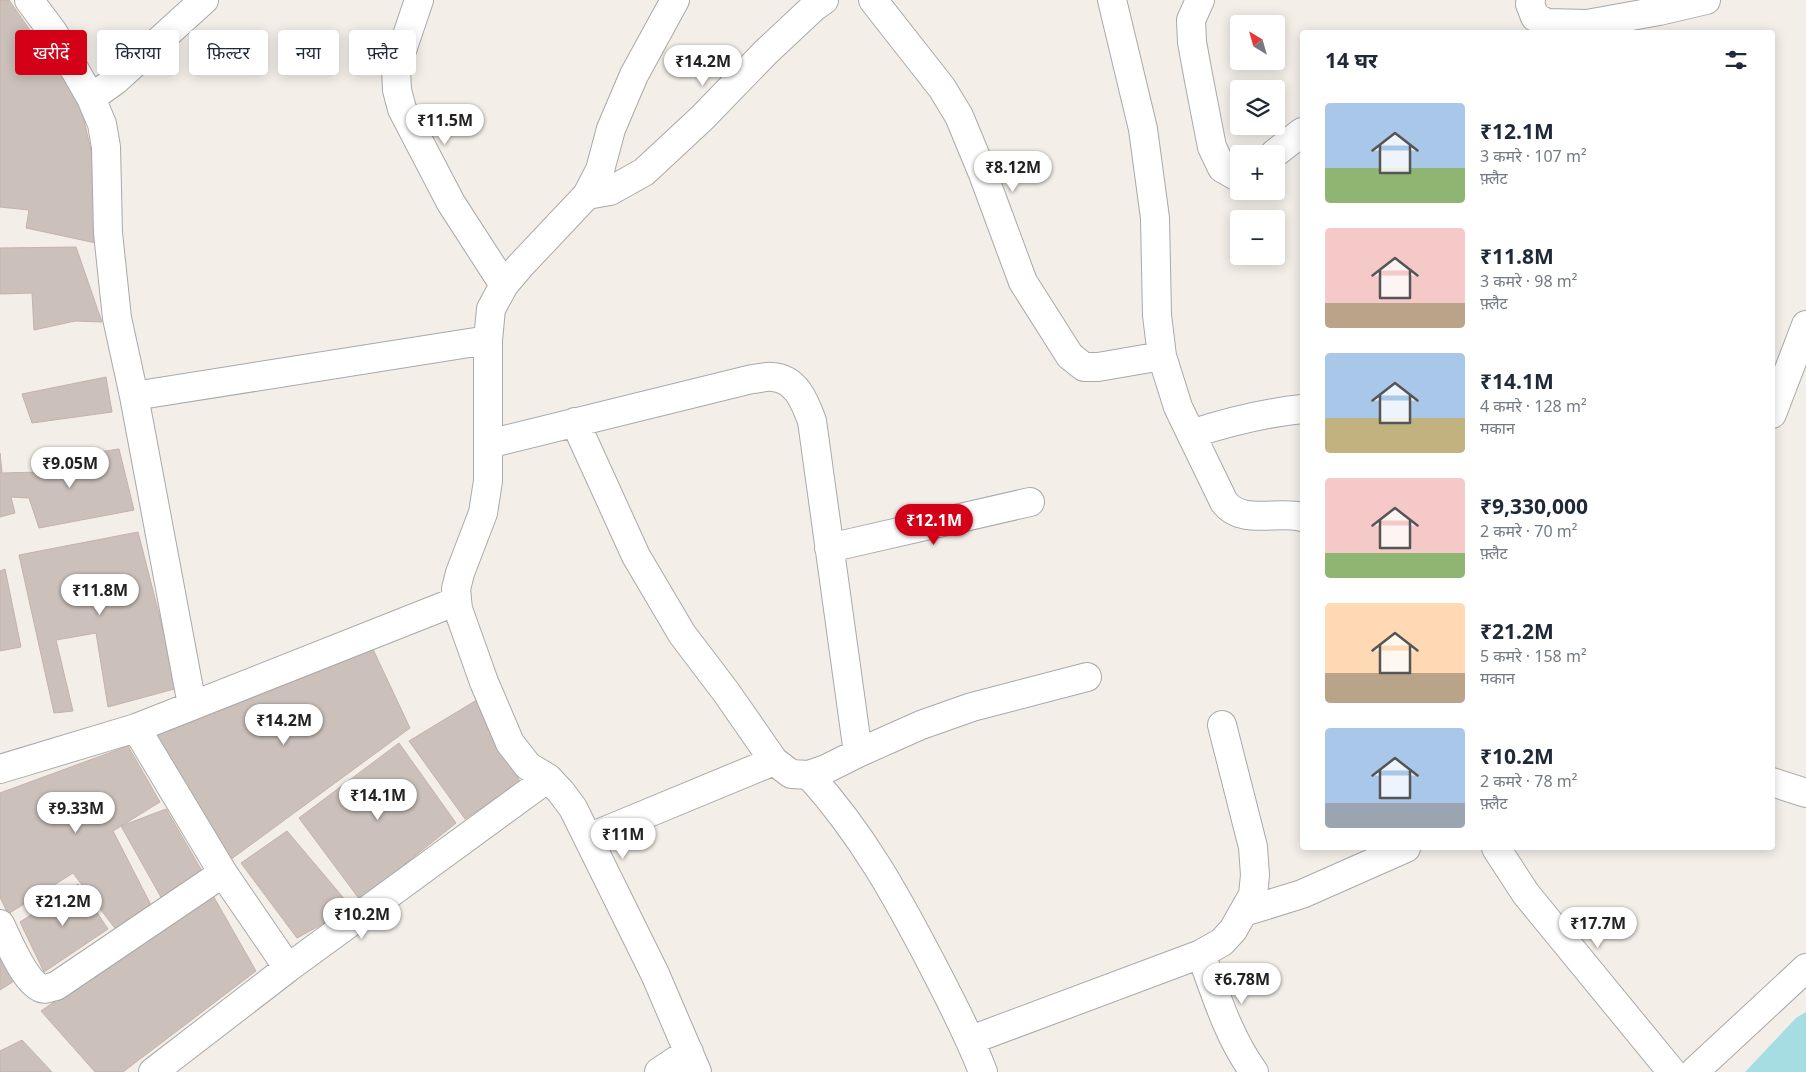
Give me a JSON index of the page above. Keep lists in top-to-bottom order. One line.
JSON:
{"north":"top left","page":{"map_buttons":["+","−"],"chip":["खरीदें","किराया","फ़िल्टर","नया","फ़्लैट"],"heading":"14 घर","price":["₹14.2M","₹11.5M","₹8.12M","₹9.05M","₹12.1M","₹11.8M","₹14.2M","₹14.1M","₹9.33M","₹11M","₹21.2M","₹10.2M","₹17.7M","₹6.78M"],"list":[{"name":"₹12.1M","note":"3 कमरे · 107 m² · फ़्लैट"},{"name":"₹11.8M","note":"3 कमरे · 98 m² · फ़्लैट"},{"name":"₹14.1M","note":"4 कमरे · 128 m² · मकान"},{"name":"₹9,330,000","note":"2 कमरे · 70 m² · फ़्लैट"},{"name":"₹21.2M","note":"5 कमरे · 158 m² · मकान"},{"name":"₹10.2M","note":"2 कमरे · 78 m² · फ़्लैट"}]}}
